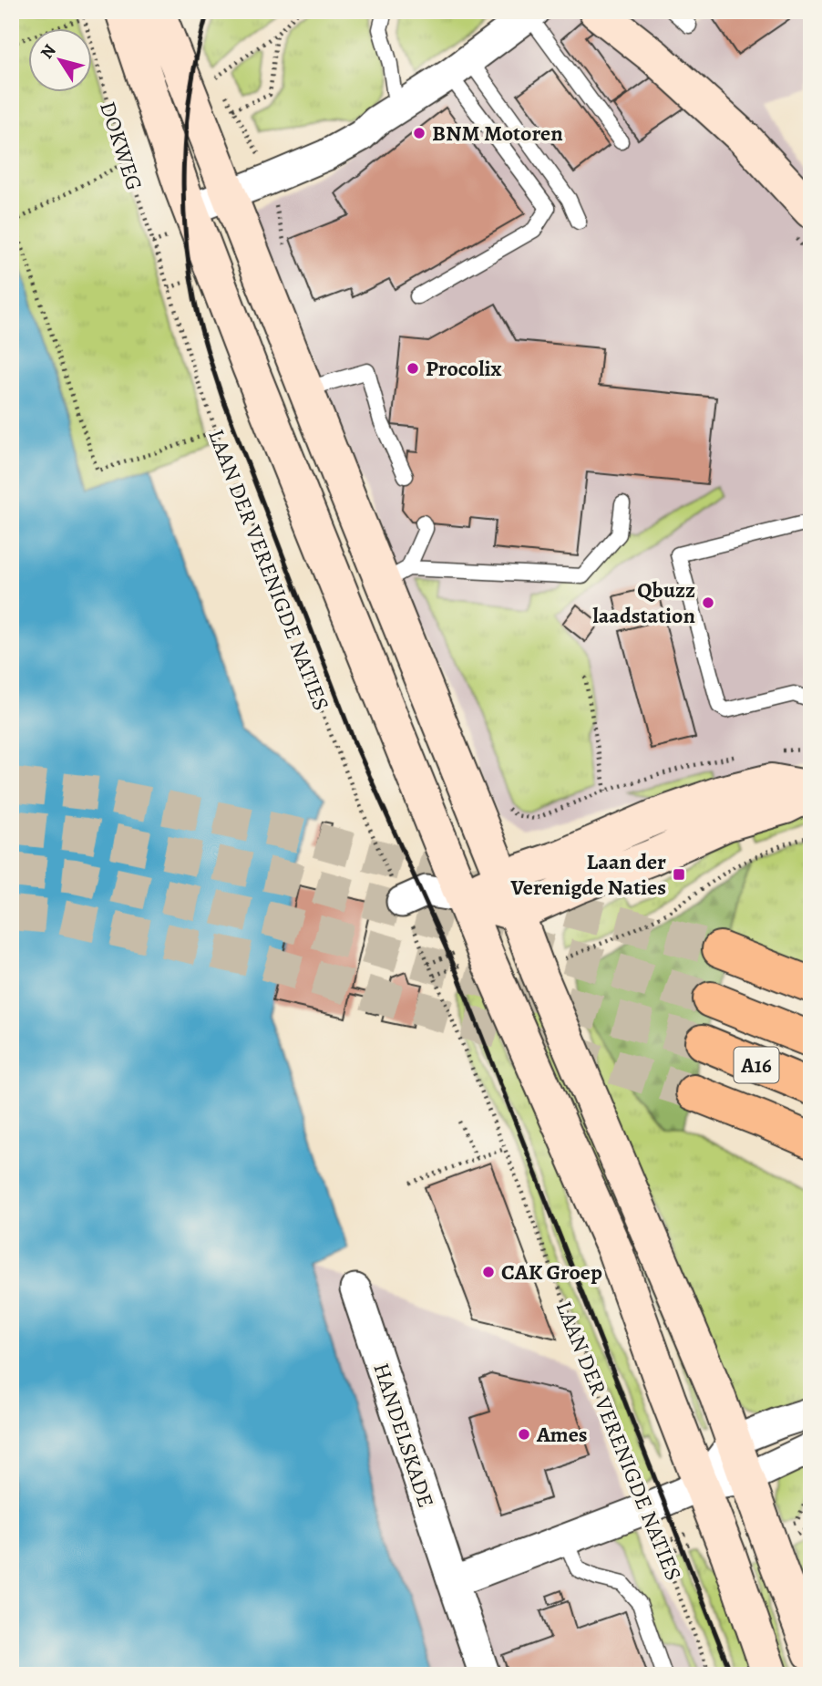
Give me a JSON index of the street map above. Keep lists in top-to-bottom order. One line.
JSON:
{"streets":{"highway":["A16"],"main road":["DOKWEG"],"street":["HANDELSKADE"],"path":["LAAN DER VERENIGDE NATIES"]},"crossings":[["DOKWEG","LAAN DER VERENIGDE NATIES"]],"places":{"other":["BNM Motoren","Procolix","Qbuzz laadstation","CAK Groep","Ames"],"transit":["Laan der Verenigde Naties"]},"north":"top left"}
